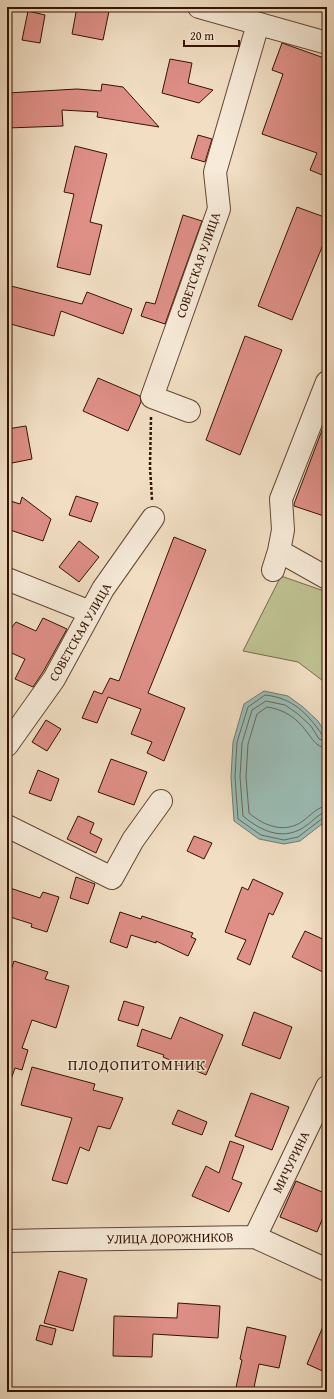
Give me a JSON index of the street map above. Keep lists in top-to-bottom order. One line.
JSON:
{"streets":{"street":["СОВЕТСКАЯ УЛИЦА","МИЧУРИНА","УЛИЦА ДОРОЖНИКОВ"]},"crossings":[["МИЧУРИНА","УЛИЦА ДОРОЖНИКОВ"]],"districts":["ПЛОДОПИТОМНИК"],"scale_bar":"20 m"}
